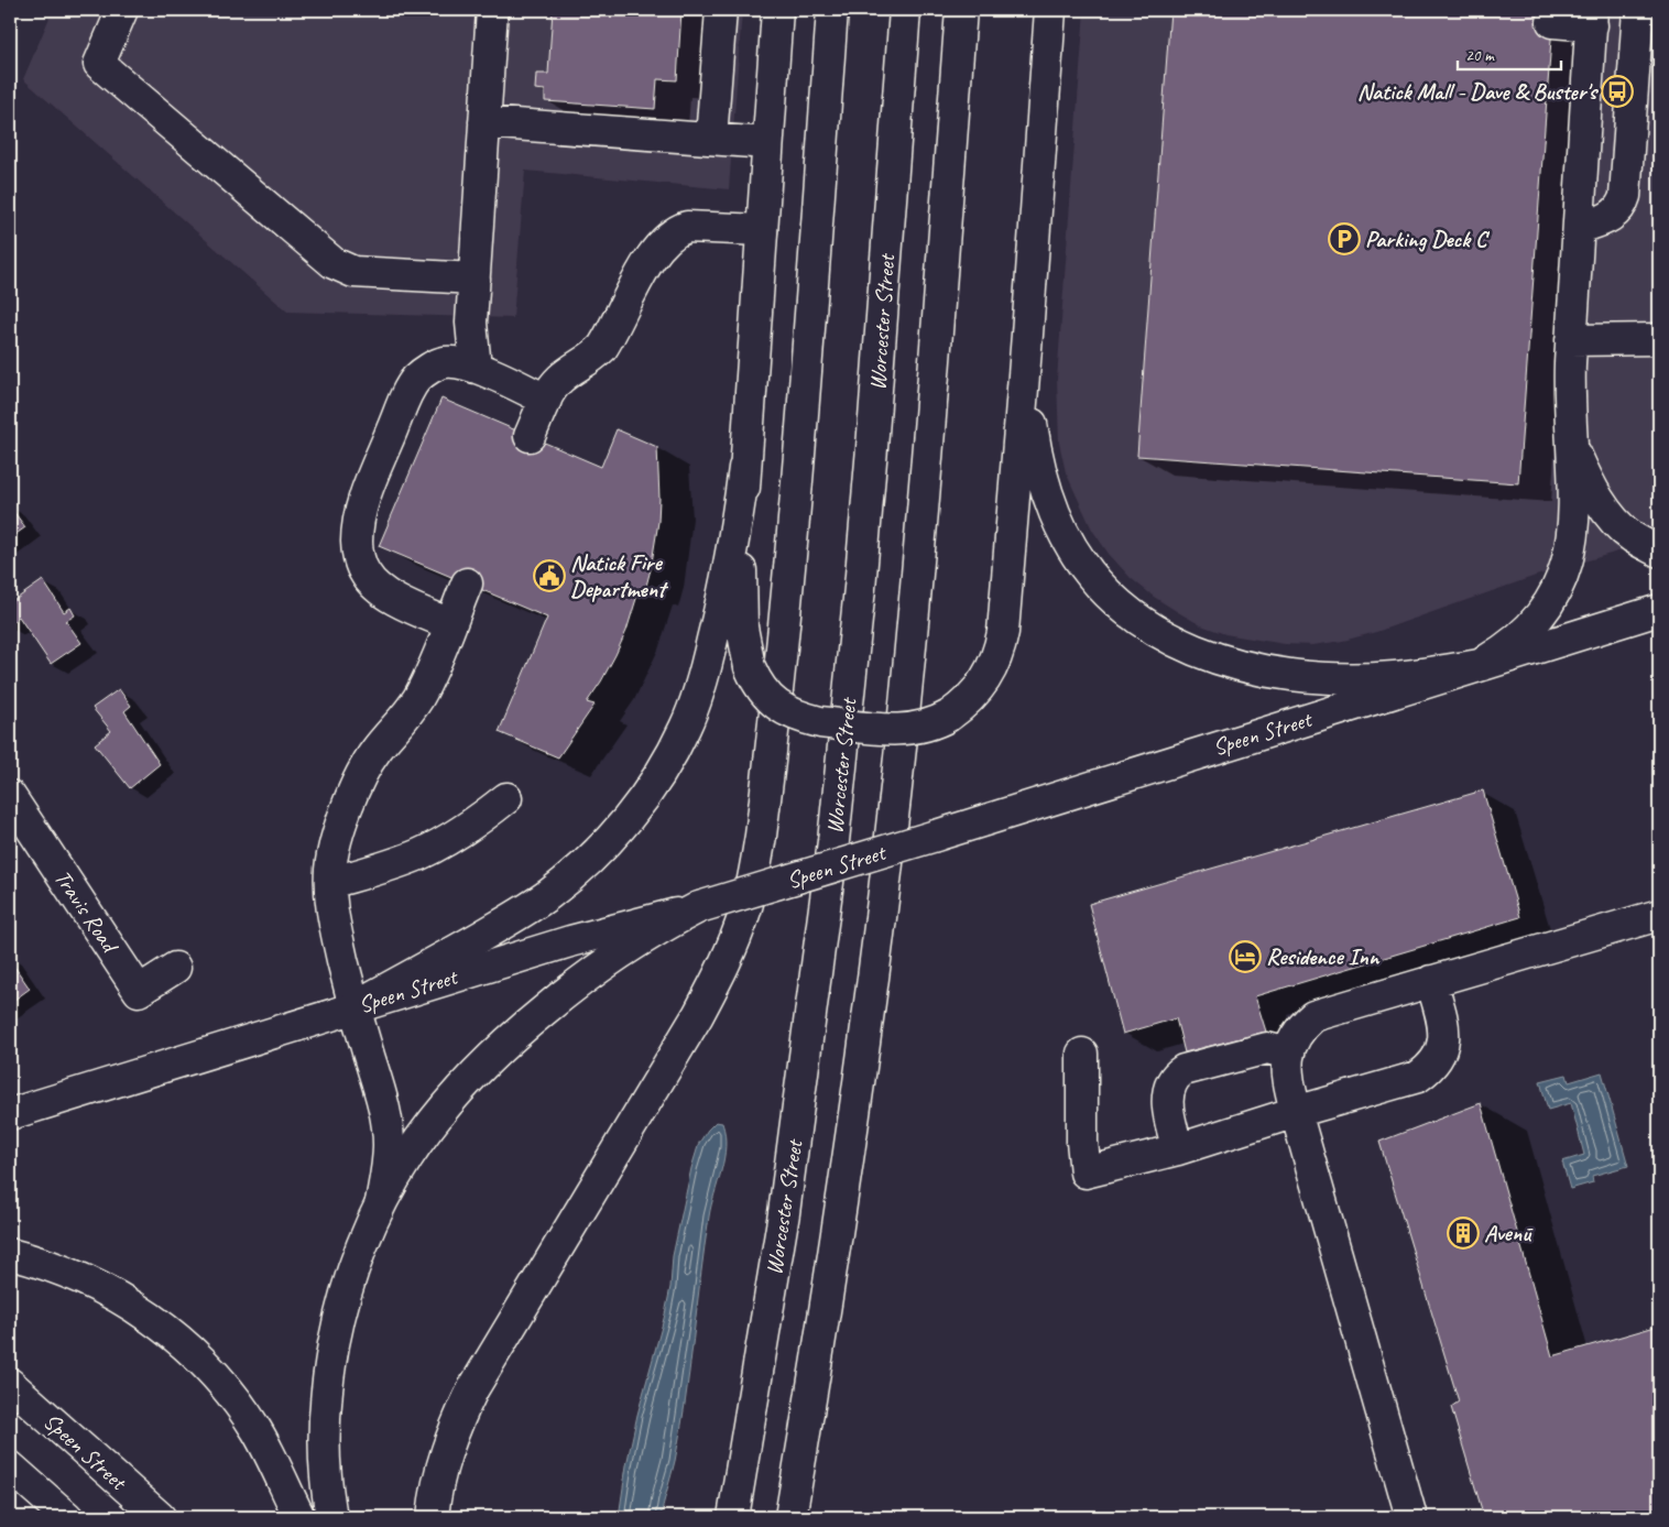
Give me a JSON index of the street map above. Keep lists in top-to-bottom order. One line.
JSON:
{"streets":{"main road":["Worcester Street","Speen Street","Travis Road"]},"places":{"bus stop":["Natick Mall - Dave & Buster's"],"parking":["Parking Deck C"],"public building":["Natick Fire Department"],"hotel":["Residence Inn"],"building":["Avenū"]},"scale_bar":"20 m"}
